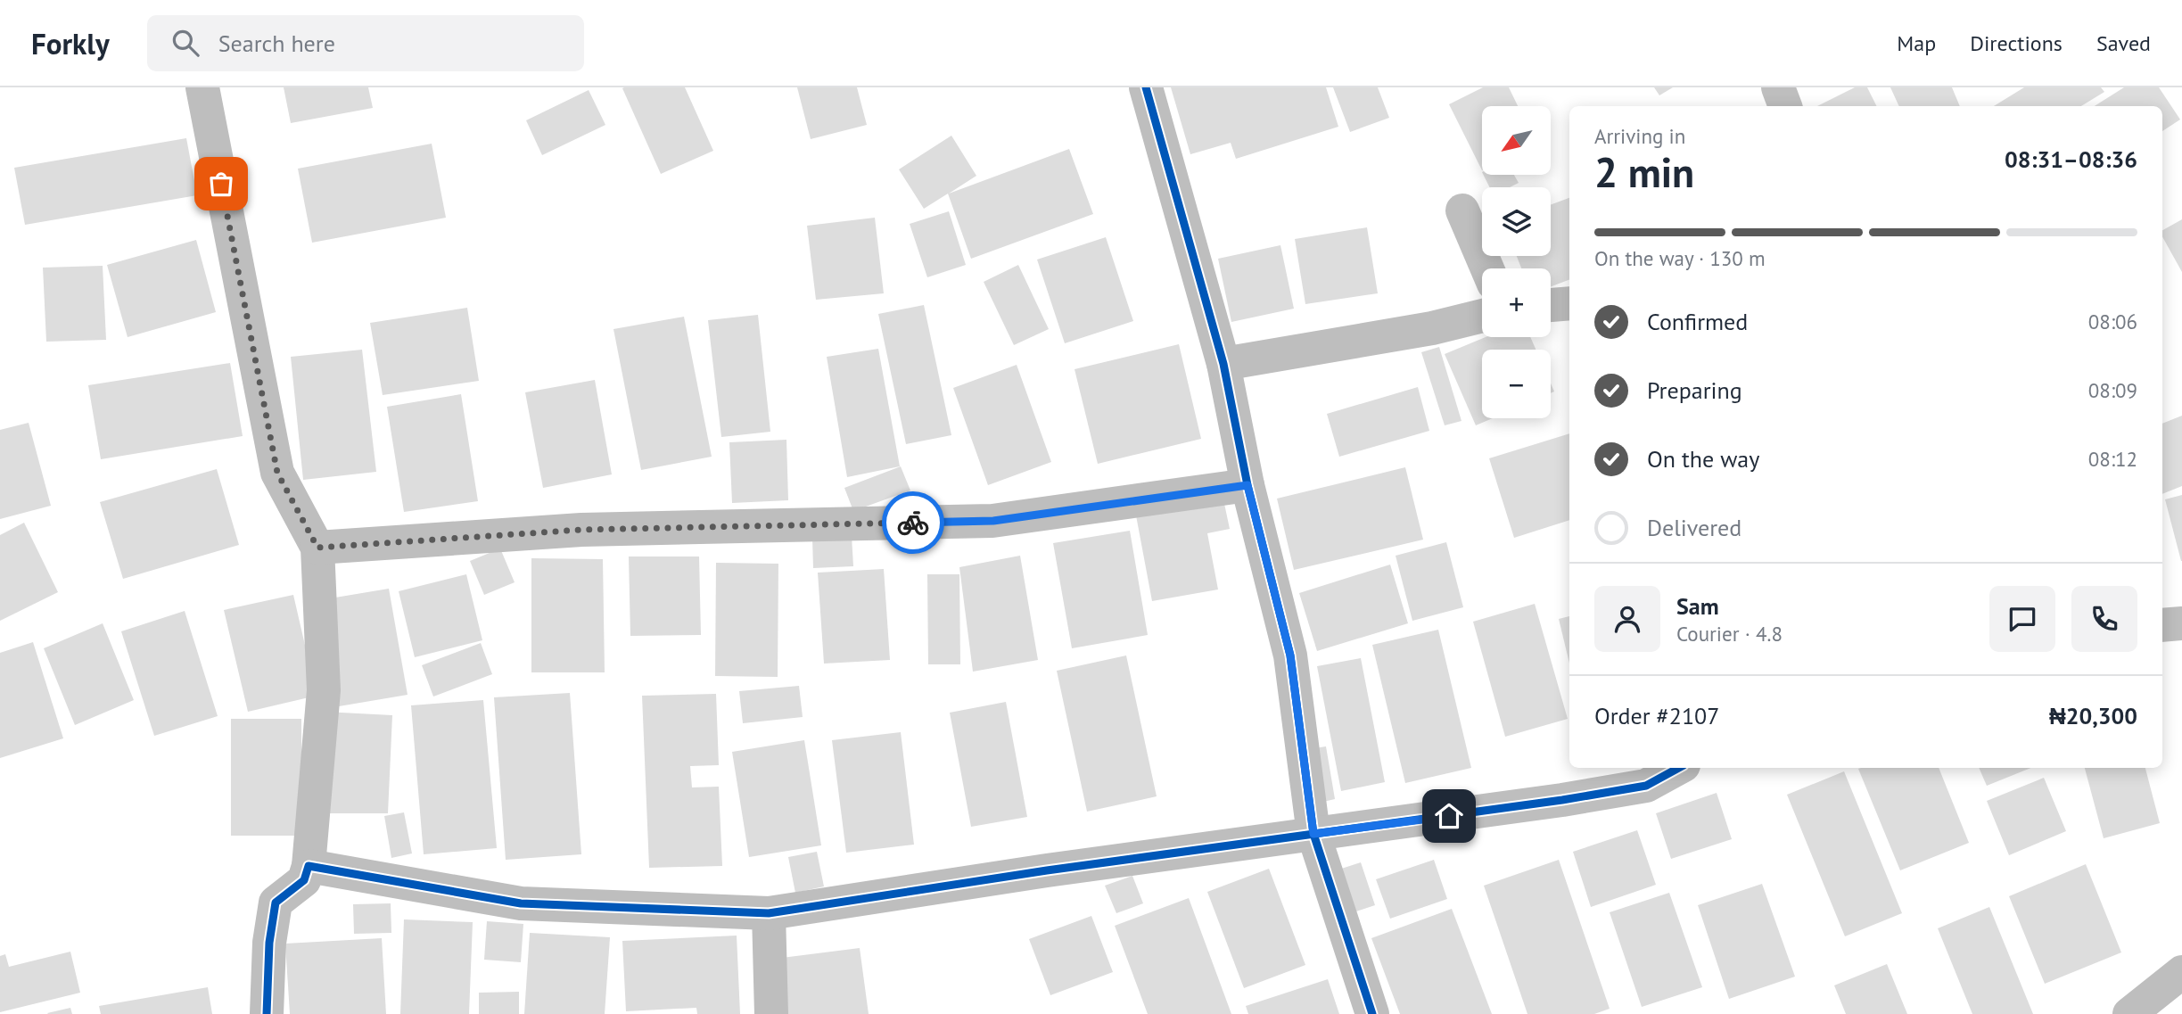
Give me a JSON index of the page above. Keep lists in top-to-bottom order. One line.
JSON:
{"north":"bottom left","page":{"header":"Forkly","search":"Search here","nav":["Map","Directions","Saved"],"map_buttons":["+","−"],"heading":["2 min","Arriving in","08:31–08:36"],"panel":["Sam","Courier · 4.8","Order #2107","₦20,300"],"bar":"On the way · 130 m","list":[["Confirmed","08:06"],["Preparing","08:09"],["On the way","08:12"],"Delivered"]}}
